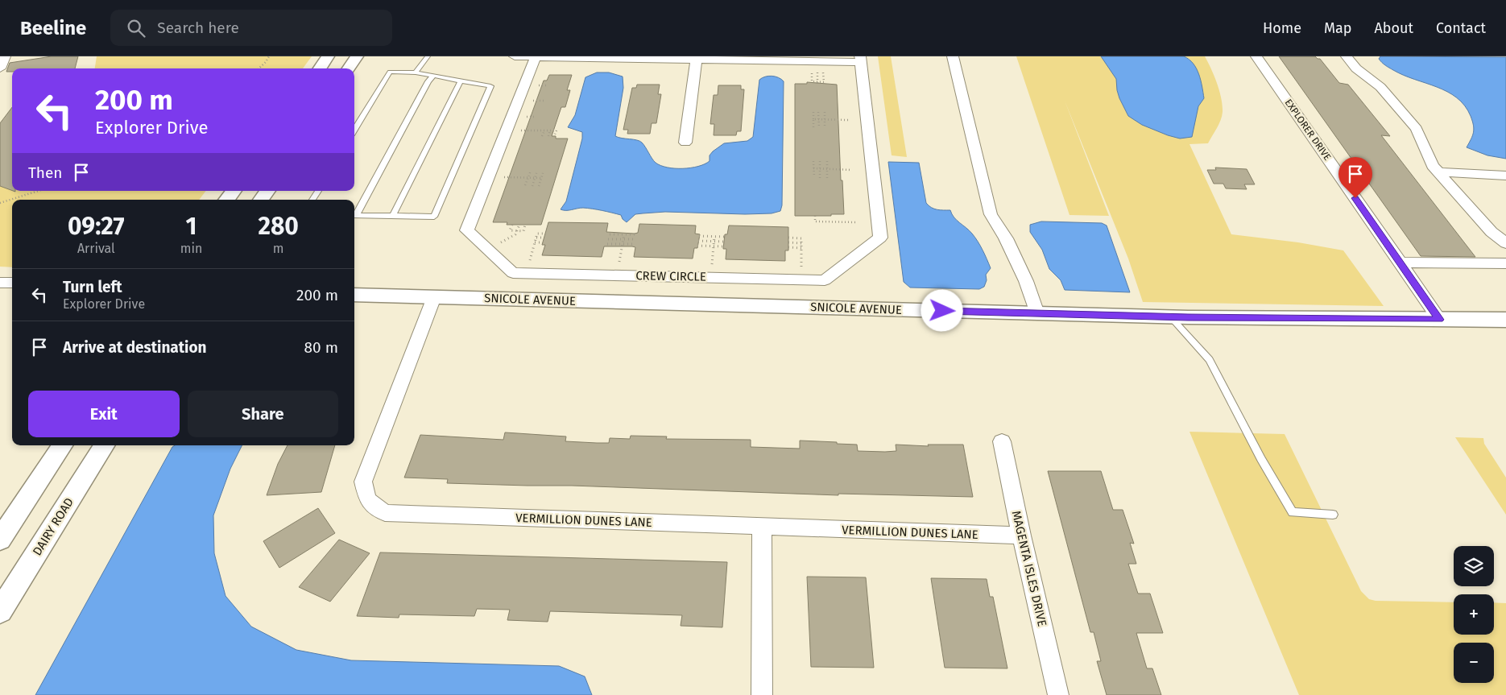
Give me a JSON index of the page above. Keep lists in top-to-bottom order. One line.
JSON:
{"streets":{"street":["EXPLORER DRIVE","CREW CIRCLE","SNICOLE AVENUE","VERMILLION DUNES LANE","DAIRY ROAD","MAGENTA ISLES DRIVE"]},"crossings":[["EXPLORER DRIVE","SNICOLE AVENUE"],["SNICOLE AVENUE","VERMILLION DUNES LANE"],["VERMILLION DUNES LANE","MAGENTA ISLES DRIVE"]],"page":{"header":"Beeline","search":"Search here","nav":["Home","Map","About","Contact"],"turn":["200 m","Explorer Drive"],"then":"Then","eta":["09:27","Arrival","1","min","280","m"],"list":[{"name":"Turn left","note":"Explorer Drive","value":"200 m"},{"name":"Arrive at destination","value":"80 m"}],"buttons":["Exit","Share"],"map_buttons":["+","−"]}}
